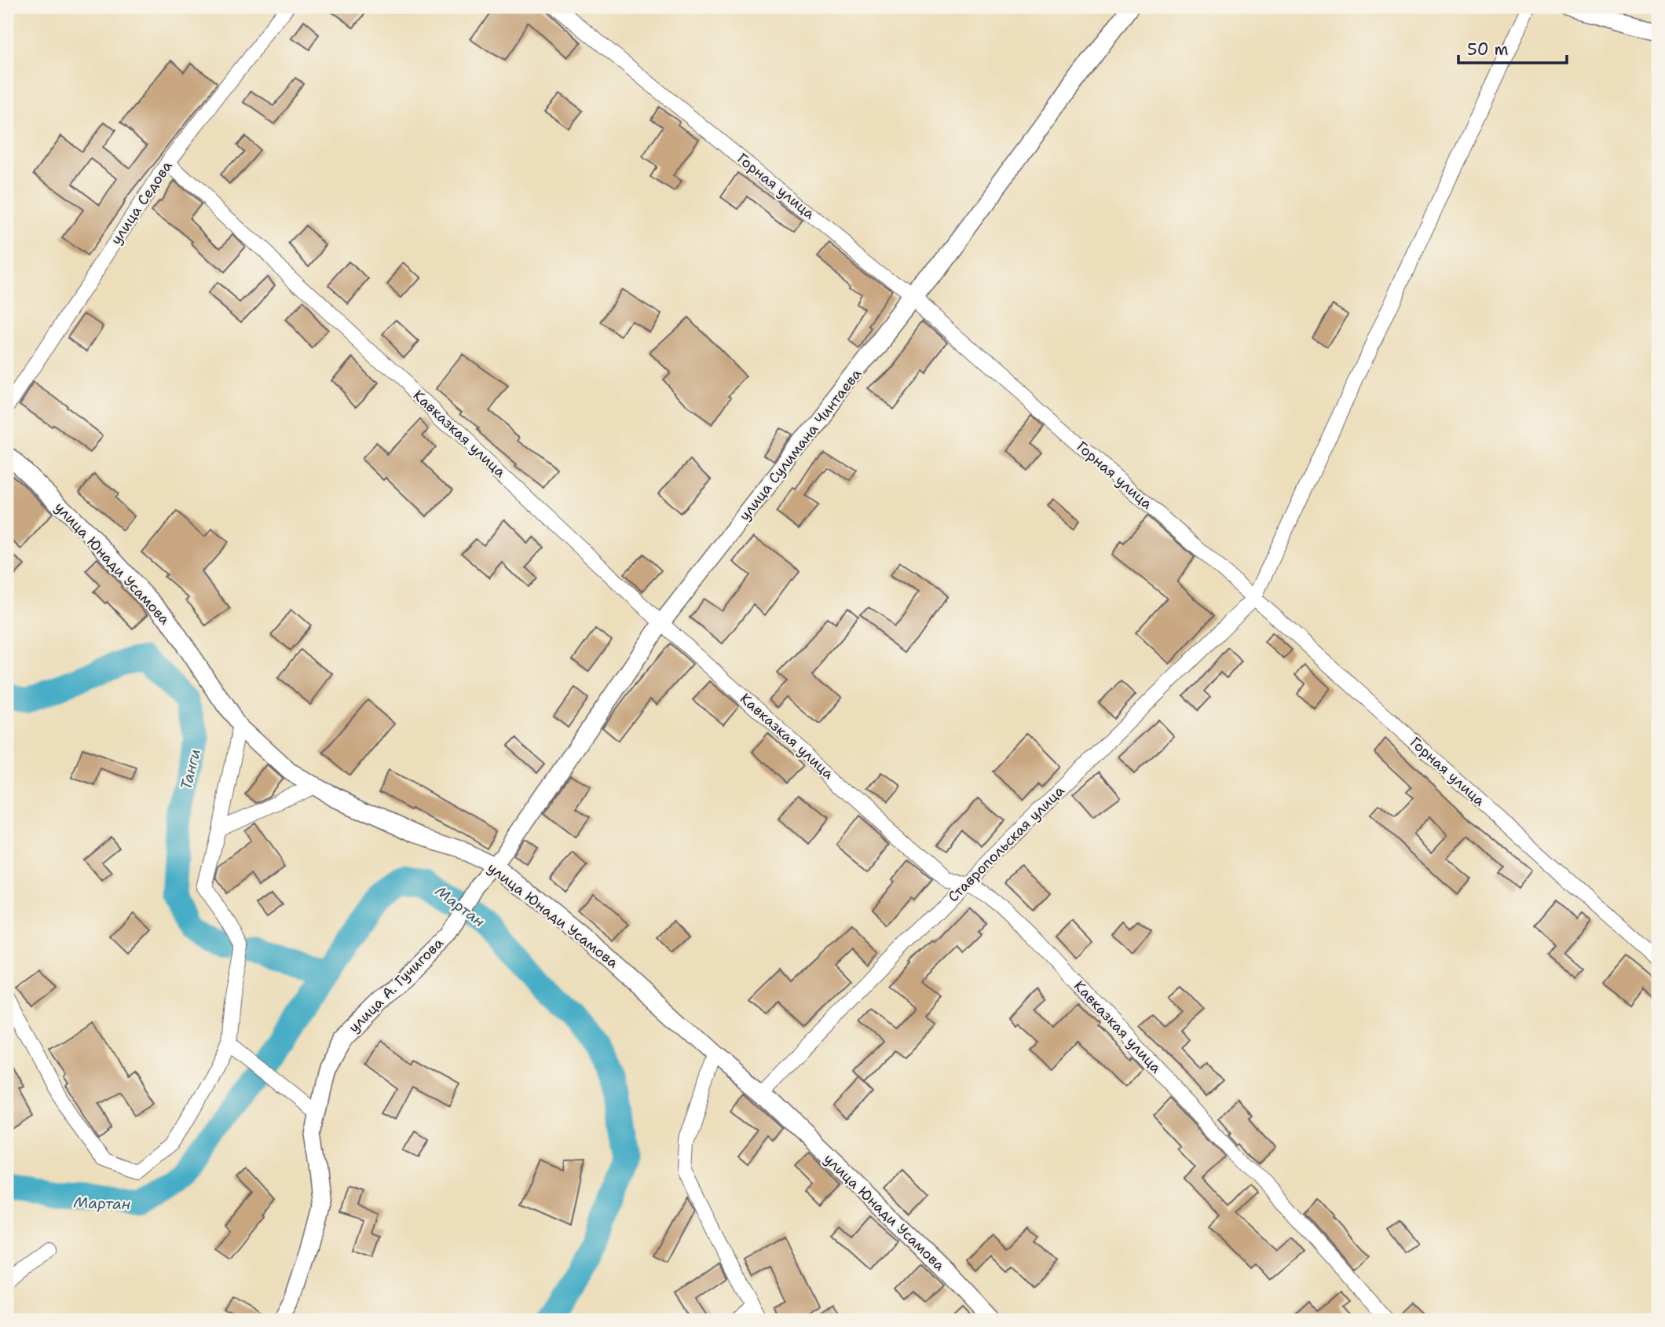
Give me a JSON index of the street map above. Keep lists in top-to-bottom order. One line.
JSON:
{"streets":{"street":["Горная улица","улица Седова","Кавказкая улица","улица Сулимана Чинтаева","улица Юнади Усамова","Ставропольская улица","улица А. Гучигова"]},"crossings":[["Горная улица","улица Сулимана Чинтаева"],["Горная улица","Ставропольская улица"],["улица Седова","Кавказкая улица"],["Кавказкая улица","улица Сулимана Чинтаева"],["Кавказкая улица","Ставропольская улица"],["улица Сулимана Чинтаева","улица Юнади Усамова"],["улица Сулимана Чинтаева","улица А. Гучигова"],["улица Юнади Усамова","Ставропольская улица"]],"water":["Танги","Мартан"],"scale_bar":"50 m"}
